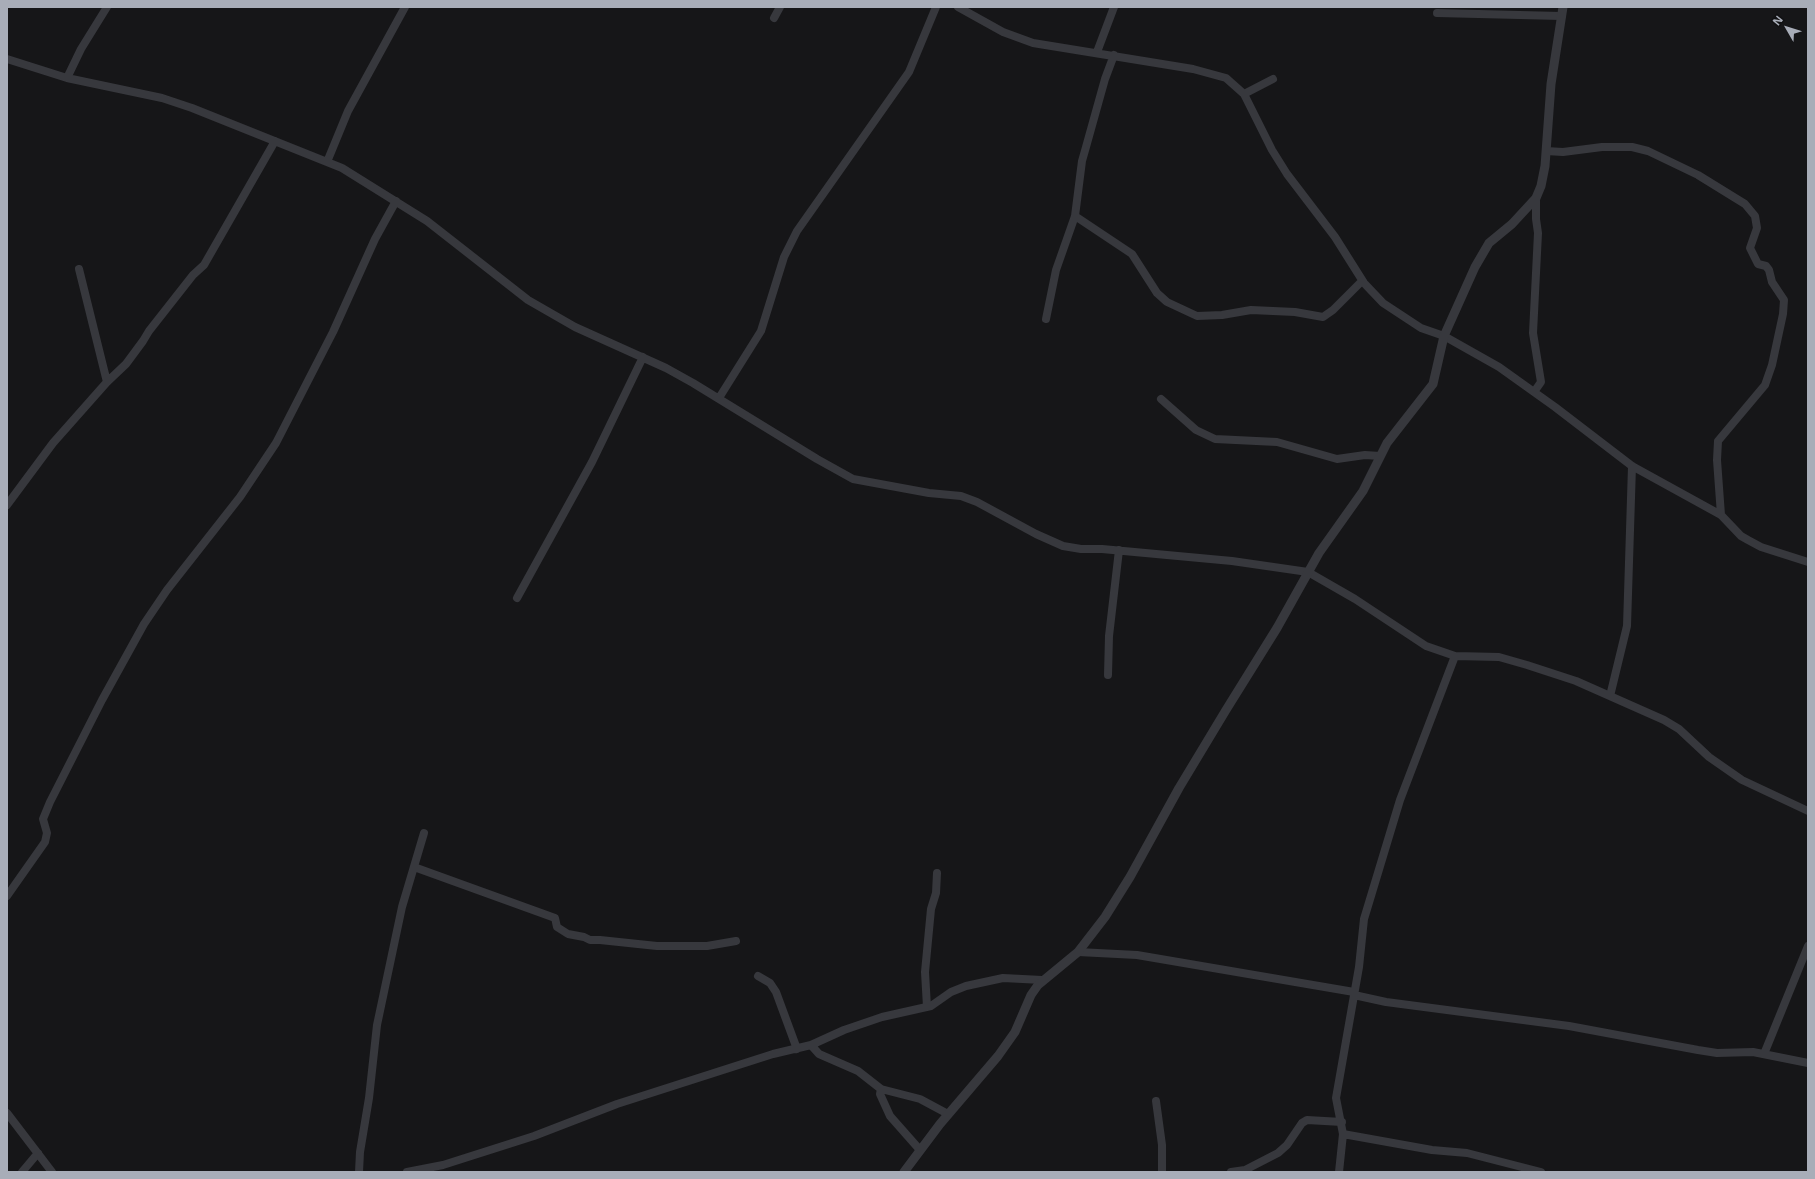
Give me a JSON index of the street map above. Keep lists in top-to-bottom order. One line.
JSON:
{"north":"top left"}
